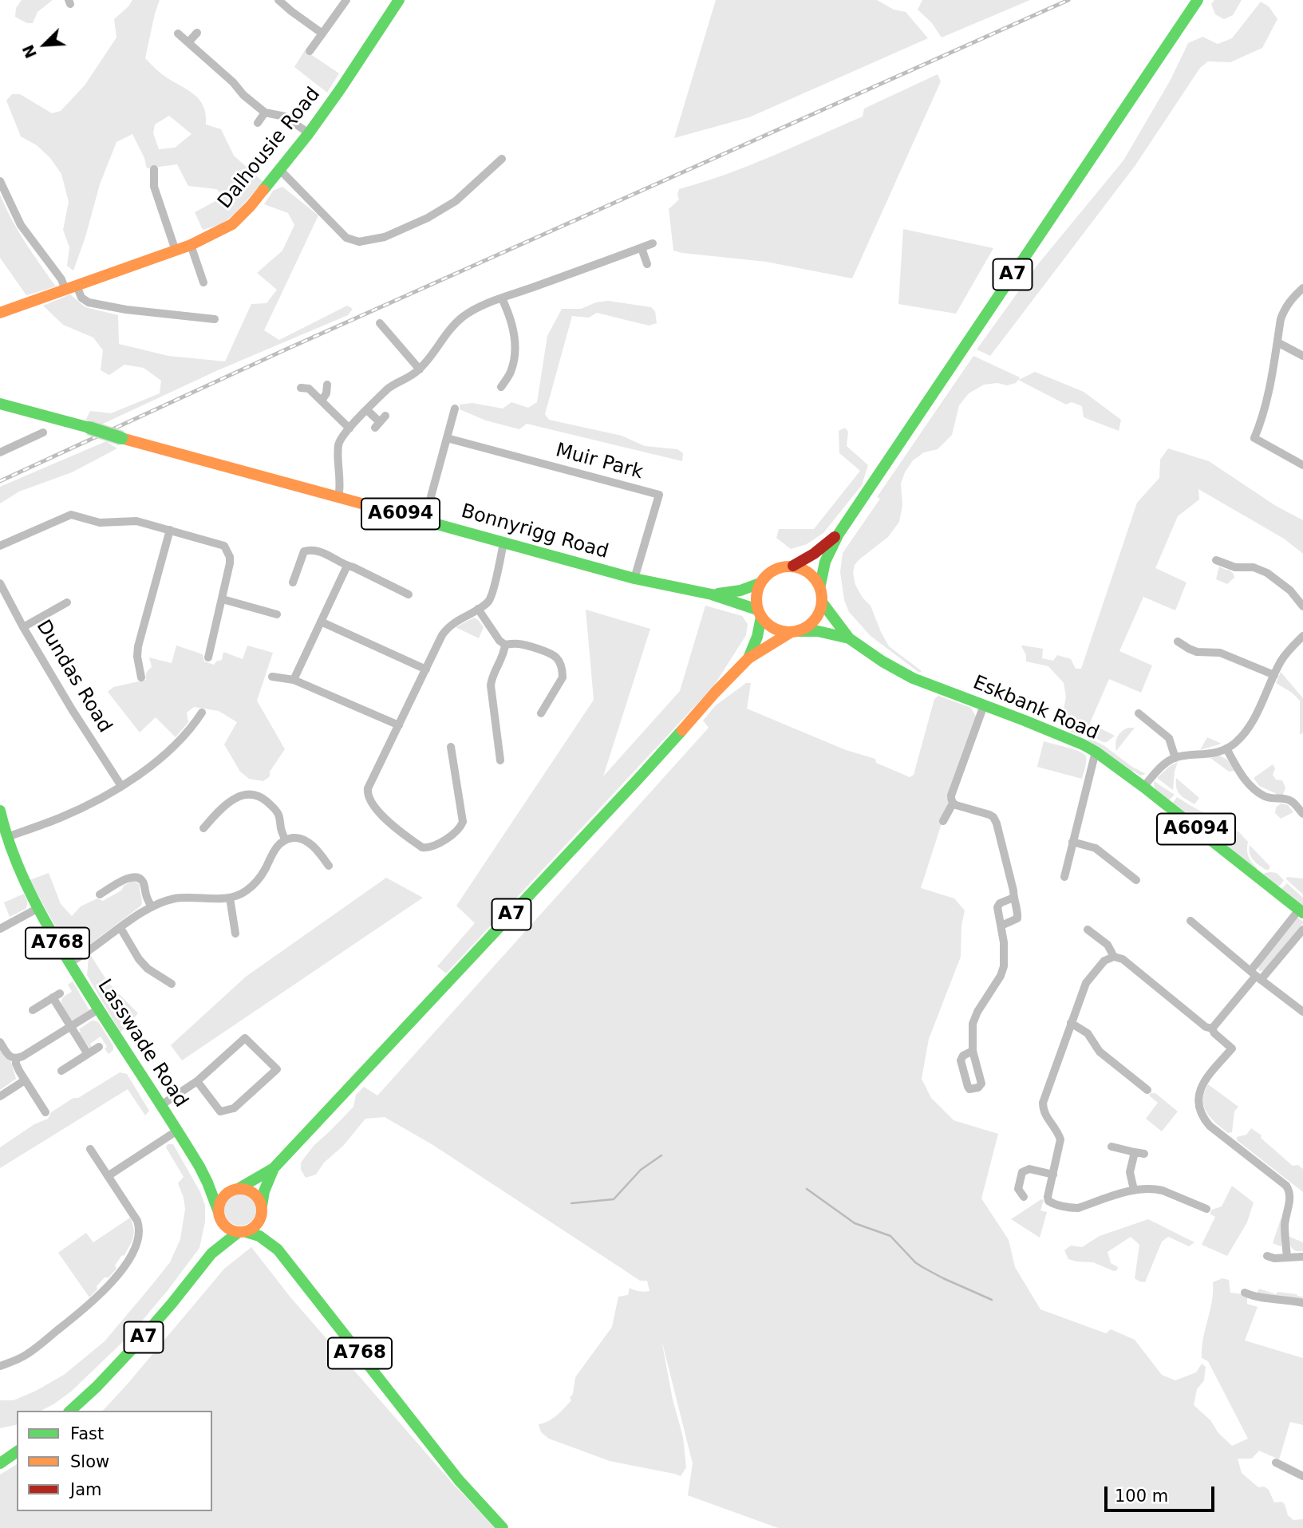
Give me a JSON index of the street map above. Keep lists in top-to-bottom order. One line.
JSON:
{"streets":{"main road":["Dalhousie Road","A7","A6094","Bonnyrigg Road","Eskbank Road","A768","Lasswade Road"],"street":["Muir Park","Dundas Road"]},"crossings":[["A7","Bonnyrigg Road"],["A7","Eskbank Road"],["A7","A768"],["A7","Lasswade Road"],["Muir Park","Bonnyrigg Road"],["Bonnyrigg Road","Eskbank Road"],["A768","Lasswade Road"]],"legend":["Fast","Slow","Jam"],"scale_bar":"100 m","north":"bottom left"}
